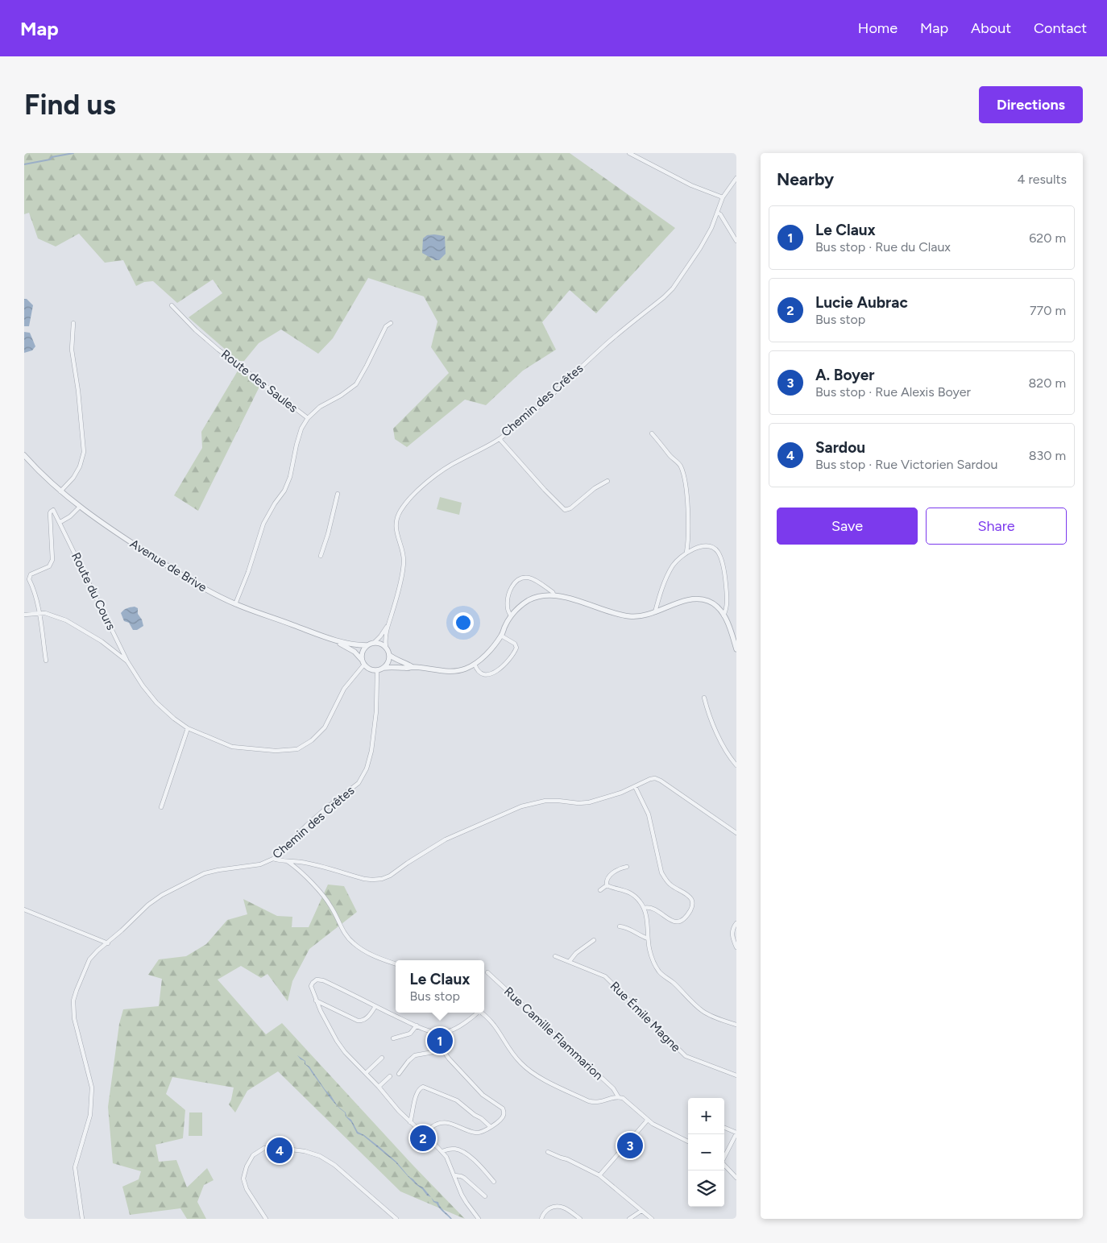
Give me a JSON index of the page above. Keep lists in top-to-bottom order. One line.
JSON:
{"streets":{"street":["Route des Saules","Chemin des Crêtes","Avenue de Brive","Route du Cours","Rue Émile Magne","Rue Camille Flammarion"]},"crossings":[["Route des Saules","Avenue de Brive"],["Chemin des Crêtes","Route du Cours"]],"page":{"header":"Map","nav":["Home","Map","About","Contact"],"buttons":["Directions",["Save","Share"]],"title":"Find us","heading":["Nearby","4 results"],"list":[{"mark":"1","name":"Le Claux","note":"Bus stop · Rue du Claux","value":"620 m"},{"mark":"2","name":"Lucie Aubrac","note":"Bus stop","value":"770 m"},{"mark":"3","name":"A. Boyer","note":"Bus stop · Rue Alexis Boyer","value":"820 m"},{"mark":"4","name":"Sardou","note":"Bus stop · Rue Victorien Sardou","value":"830 m"}],"popup":["Le Claux","Bus stop"],"pins":["1","2","3","4"],"map_buttons":["+","−"]}}
